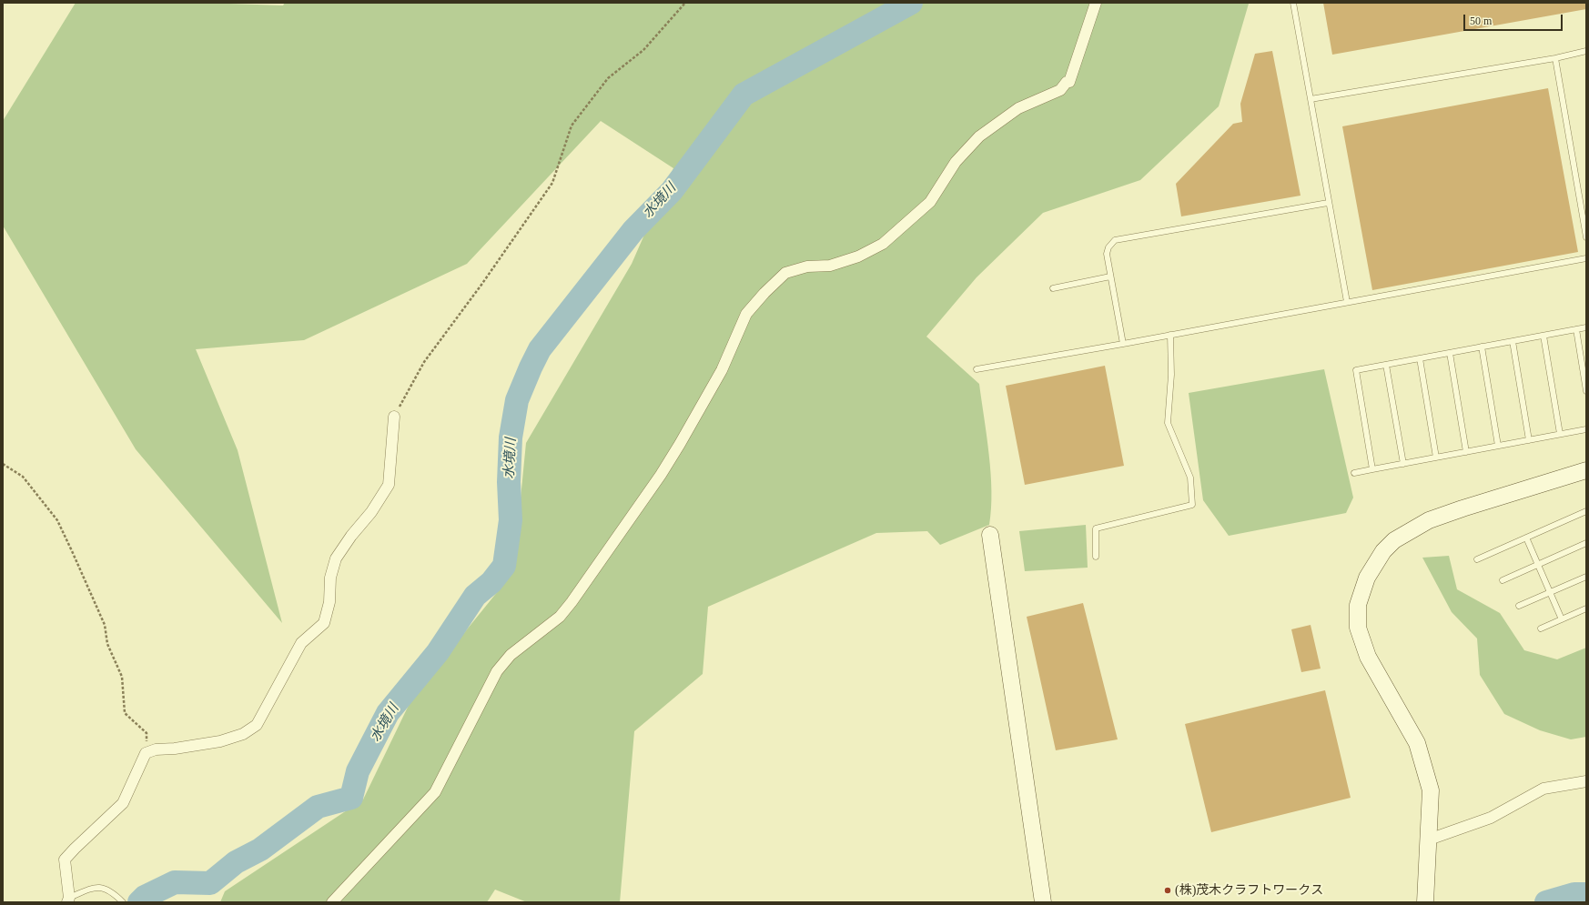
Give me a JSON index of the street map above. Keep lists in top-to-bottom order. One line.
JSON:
{"water":["水境川"],"places":["(株)茂木クラフトワークス"],"scale_bar":"50 m"}
